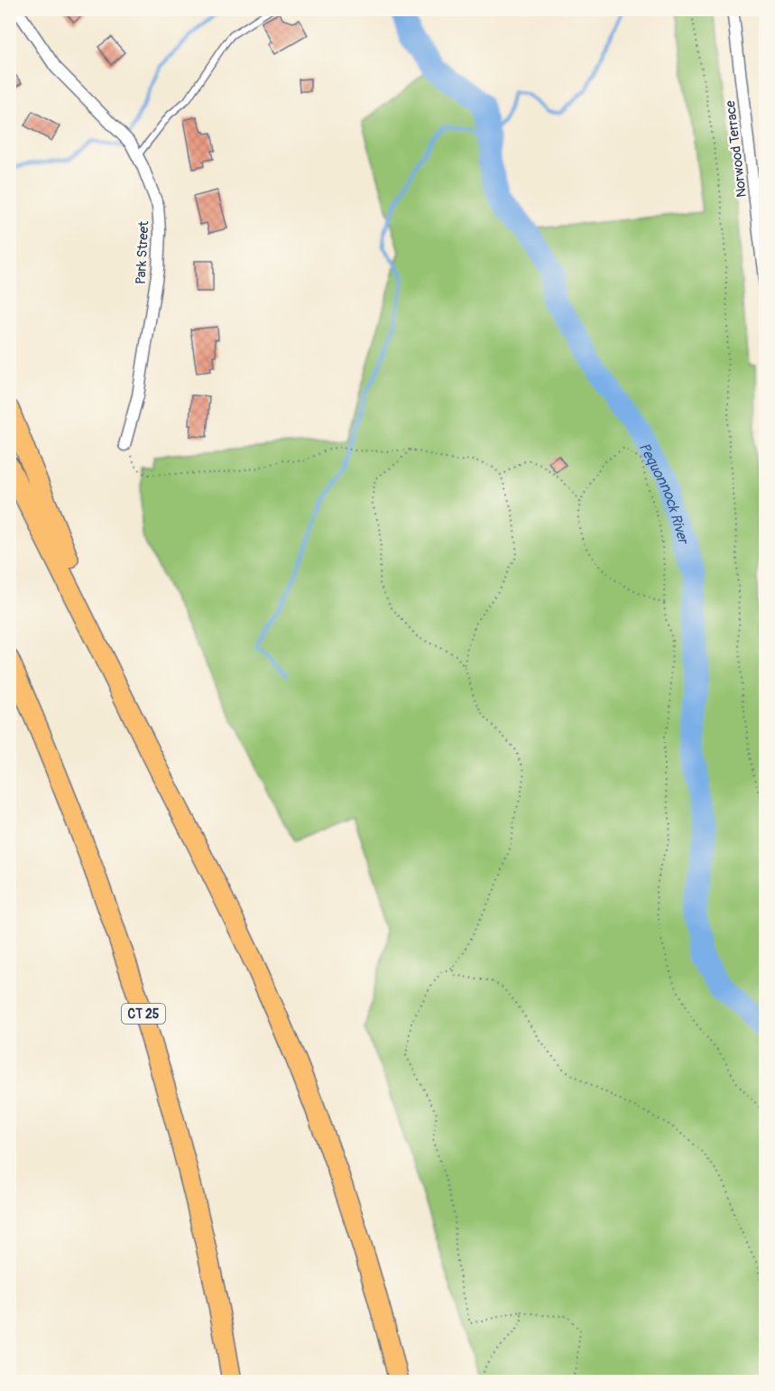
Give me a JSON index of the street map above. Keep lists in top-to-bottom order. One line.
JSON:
{"streets":{"highway":["CT 25"],"street":["Norwood Terrace","Park Street"]},"water":["Pequonnock River"]}
